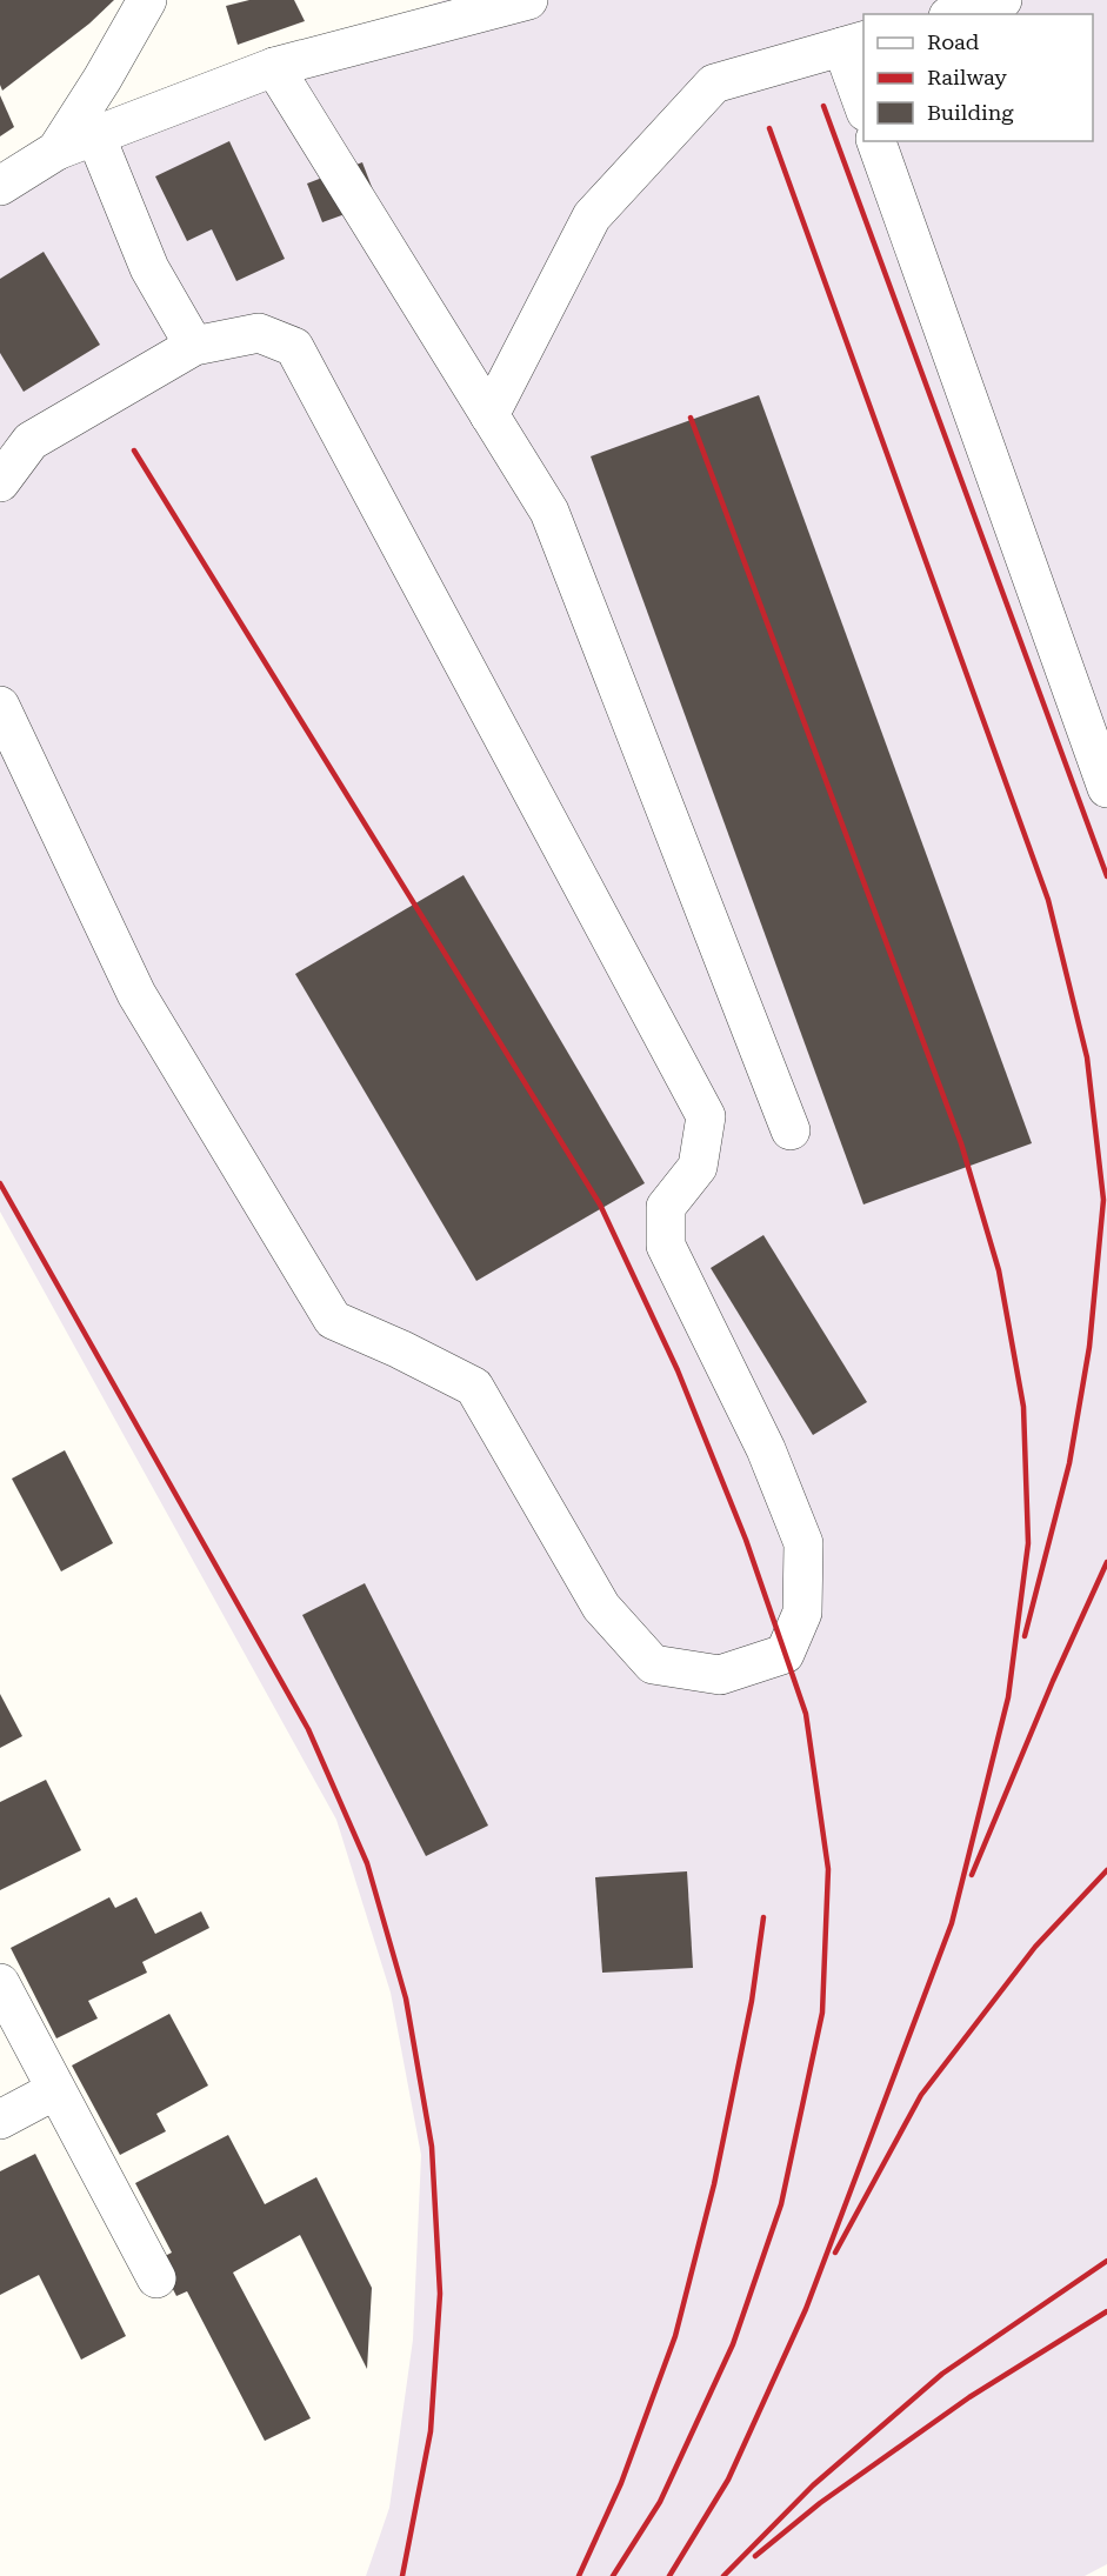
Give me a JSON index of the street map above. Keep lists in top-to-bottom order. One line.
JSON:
{"legend":["Road","Railway","Building"]}
